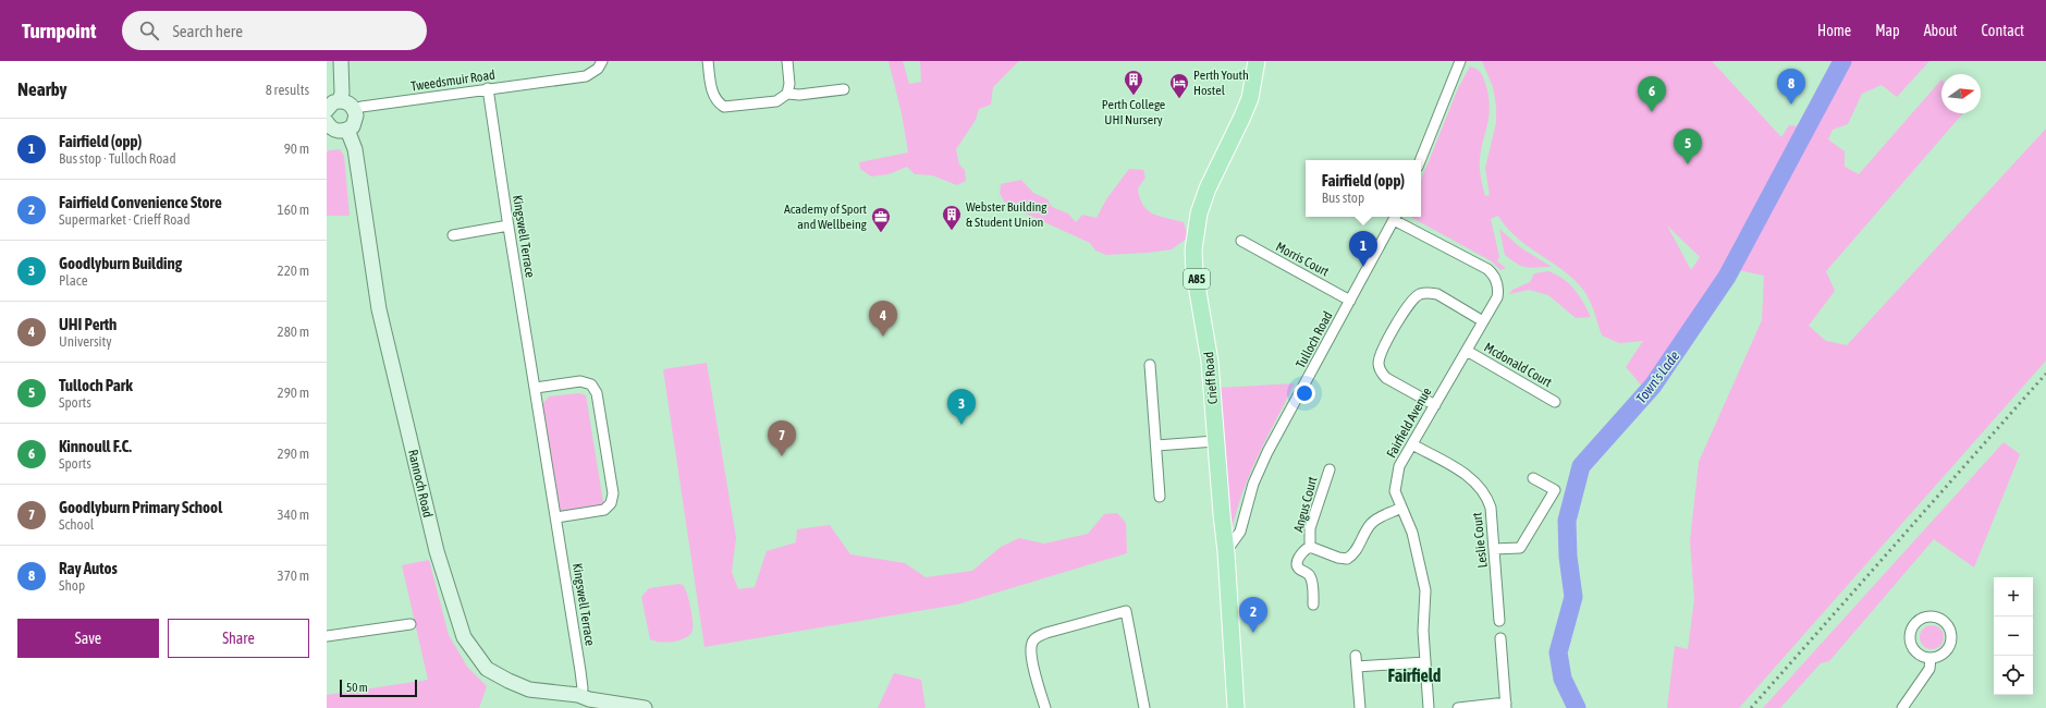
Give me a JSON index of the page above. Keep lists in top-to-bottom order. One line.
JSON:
{"streets":{"main road":["A85","Crieff Road"],"street":["Tweedsmuir Road","Kingswell Terrace","Morris Court","Tulloch Road","Mcdonald Court","Fairfield Avenue","Rannoch Road","Angus Court","Leslie Court"]},"crossings":[["Tweedsmuir Road","Kingswell Terrace"],["Kingswell Terrace","Rannoch Road"],["Morris Court","Tulloch Road"],["Tulloch Road","Crieff Road"],["Tulloch Road","Fairfield Avenue"],["Mcdonald Court","Fairfield Avenue"],["Fairfield Avenue","Angus Court"],["Fairfield Avenue","Leslie Court"]],"districts":["Fairfield"],"water":["Town's Lade"],"places":{"building":["Perth College UHI Nursery","Webster Building & Student Union"],"hotel":["Perth Youth Hostel"],"office":["Academy of Sport and Wellbeing"]},"scale_bar":"50 m","north":"right","page":{"header":"Turnpoint","search":"Search here","nav":["Home","Map","About","Contact"],"heading":["Nearby","8 results"],"pins":["8","6","5","1","4","3","7","2"],"list":[{"mark":"1","name":"Fairfield (opp)","note":"Bus stop · Tulloch Road","value":"90 m"},{"mark":"2","name":"Fairfield Convenience Store","note":"Supermarket · Crieff Road","value":"160 m"},{"mark":"3","name":"Goodlyburn Building","note":"Place","value":"220 m"},{"mark":"4","name":"UHI Perth","note":"University","value":"280 m"},{"mark":"5","name":"Tulloch Park","note":"Sports","value":"290 m"},{"mark":"6","name":"Kinnoull F.C.","note":"Sports","value":"290 m"},{"mark":"7","name":"Goodlyburn Primary School","note":"School","value":"340 m"},{"mark":"8","name":"Ray Autos","note":"Shop","value":"370 m"}],"popup":["Fairfield (opp)","Bus stop"],"map_buttons":["+","−"],"buttons":["Save","Share"],"scale":"50 m"}}
